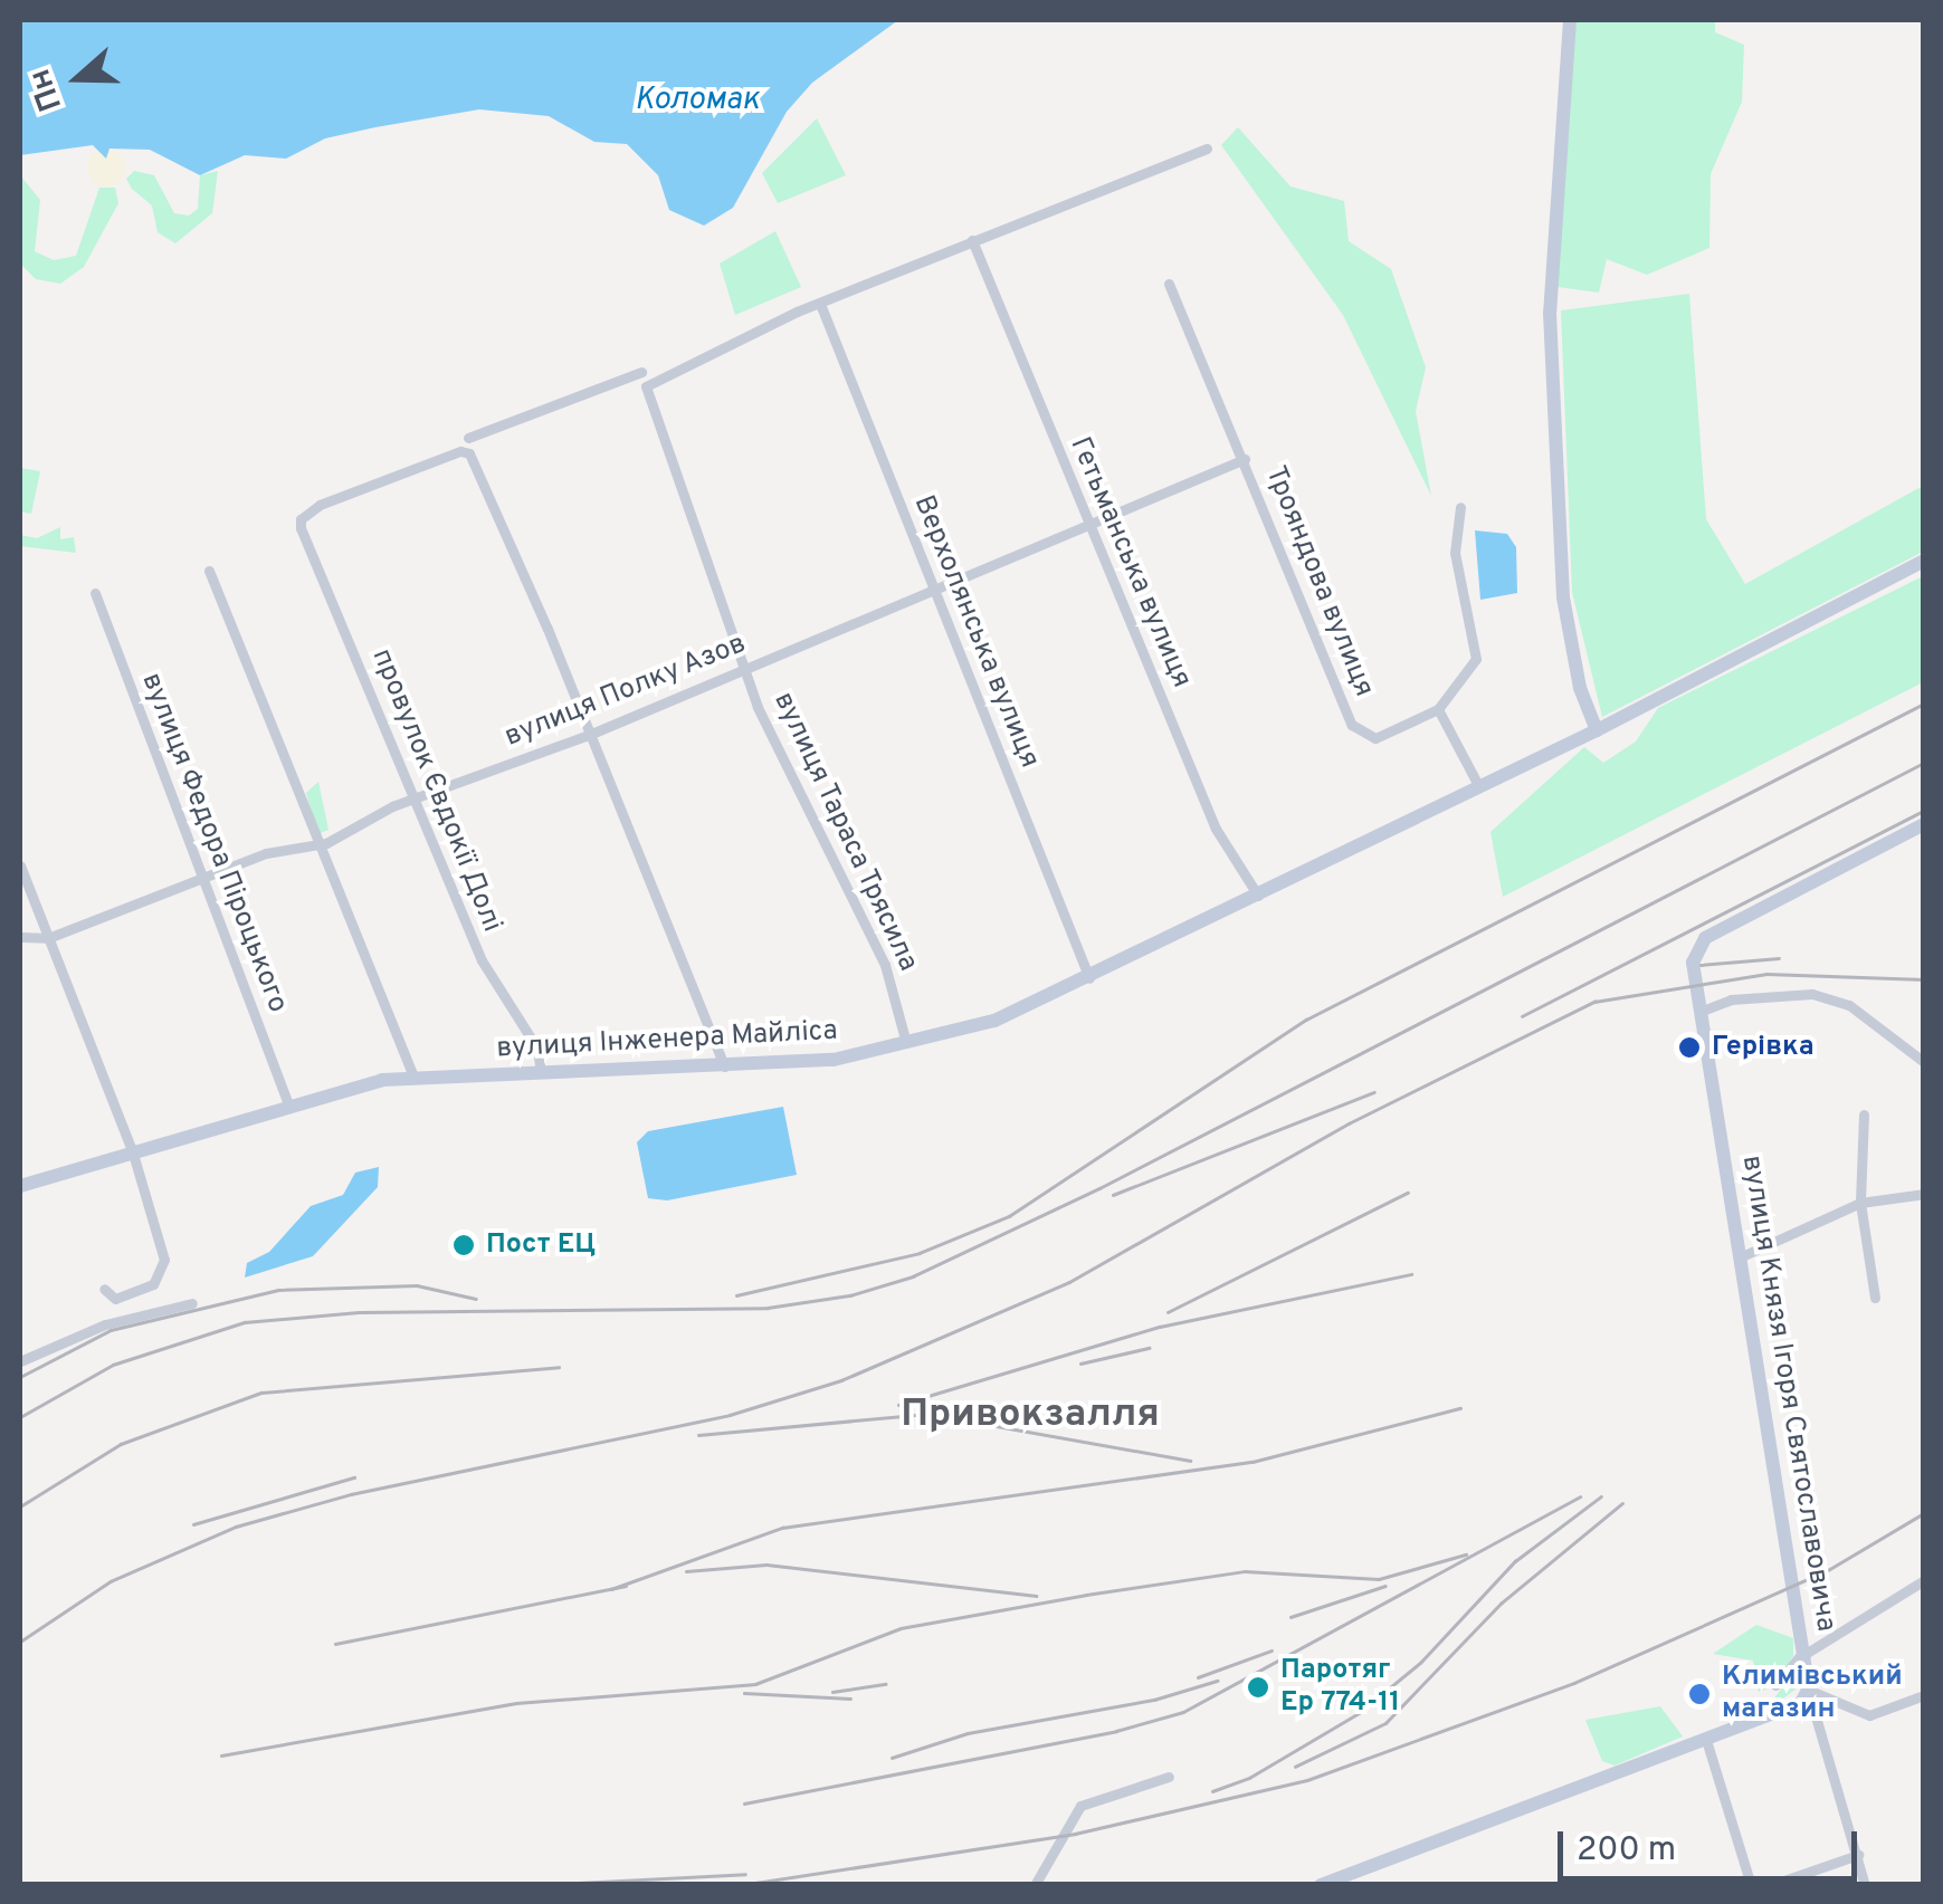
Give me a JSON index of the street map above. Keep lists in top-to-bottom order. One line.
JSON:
{"streets":{"street":["Гетьманська вулиця","Трояндова вулиця","Верхолянська вулиця","вулиця Полку Азов","провулок Євдокії Долі","вулиця Тараса Трясила","вулиця Федора Піроцького","вулиця Інженера Майліса","вулиця Князя Ігоря Святославовича"]},"crossings":[["Гетьманська вулиця","вулиця Полку Азов"],["Гетьманська вулиця","вулиця Інженера Майліса"],["Трояндова вулиця","вулиця Полку Азов"],["Верхолянська вулиця","вулиця Полку Азов"],["Верхолянська вулиця","вулиця Тараса Трясила"],["Верхолянська вулиця","вулиця Інженера Майліса"],["вулиця Полку Азов","провулок Євдокії Долі"],["вулиця Полку Азов","вулиця Тараса Трясила"],["вулиця Полку Азов","вулиця Федора Піроцького"],["провулок Євдокії Долі","вулиця Інженера Майліса"],["вулиця Тараса Трясила","вулиця Інженера Майліса"],["вулиця Федора Піроцького","вулиця Інженера Майліса"]],"districts":["Привокзалля"],"water":["Коломак"],"places":["Герівка","Пост ЕЦ","Паротяг Ер 774-11","Климівський магазин"],"scale_bar":"200 m","north":"left"}
